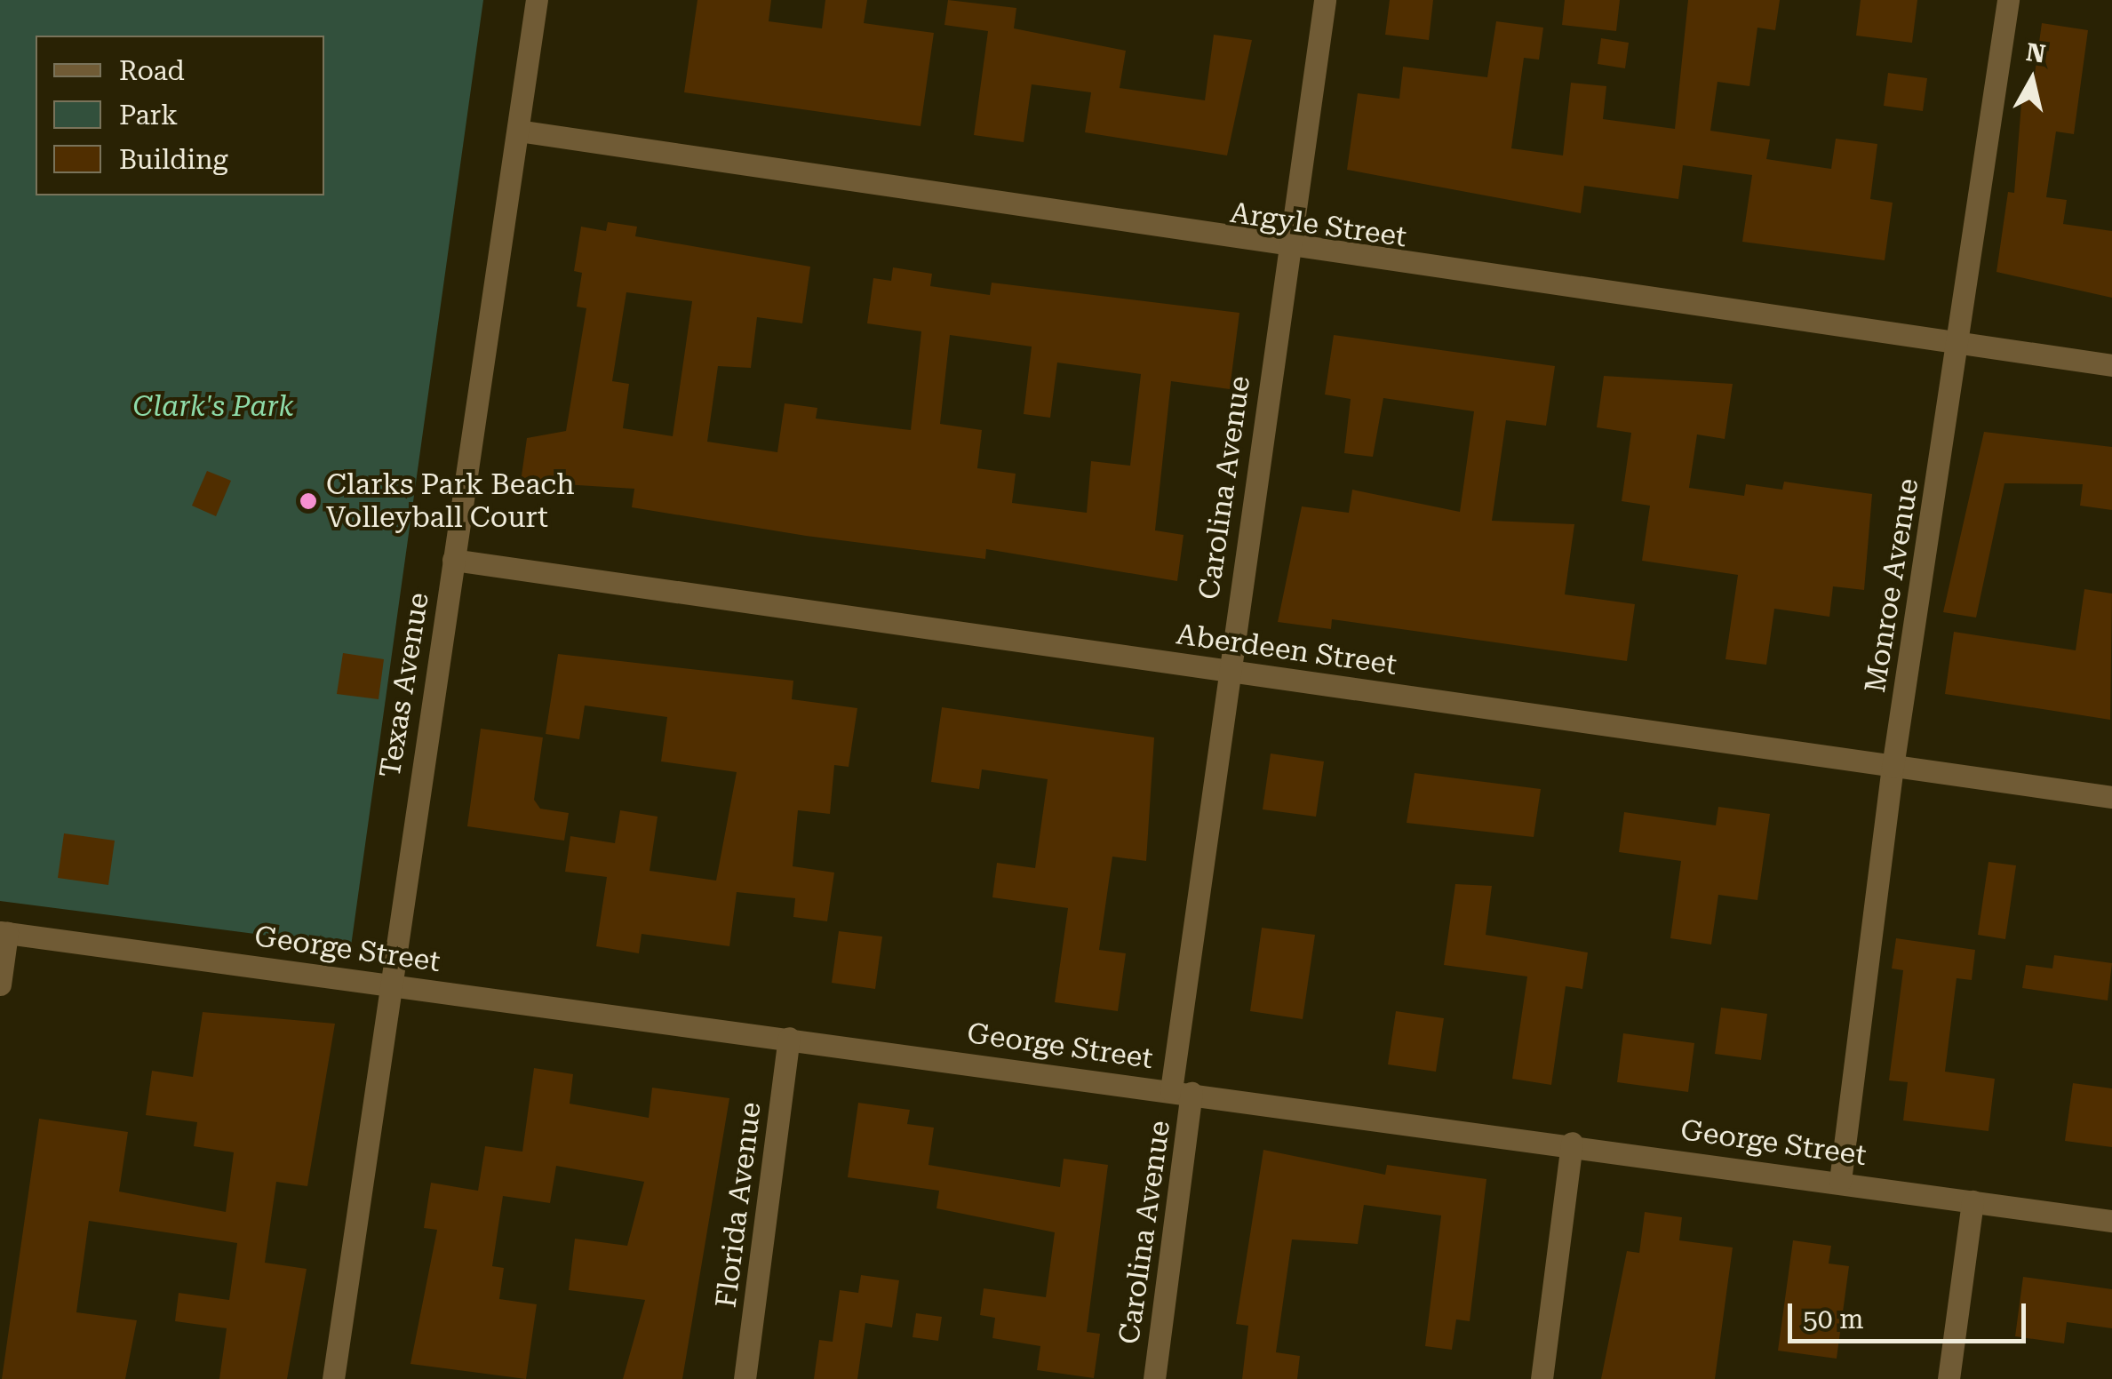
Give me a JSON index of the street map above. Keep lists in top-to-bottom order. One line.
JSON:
{"streets":{"street":["Argyle Street","Carolina Avenue","Monroe Avenue","Aberdeen Street","Texas Avenue","George Street","Florida Avenue"]},"crossings":[["Argyle Street","Carolina Avenue"],["Argyle Street","Monroe Avenue"],["Argyle Street","Texas Avenue"],["Carolina Avenue","Aberdeen Street"],["Carolina Avenue","George Street"],["Monroe Avenue","Aberdeen Street"],["Monroe Avenue","George Street"],["Aberdeen Street","Texas Avenue"],["Texas Avenue","George Street"],["George Street","Florida Avenue"]],"parks":["Clark's Park"],"places":["Clarks Park Beach Volleyball Court"],"legend":["Road","Park","Building"],"scale_bar":"50 m","north":"top"}
